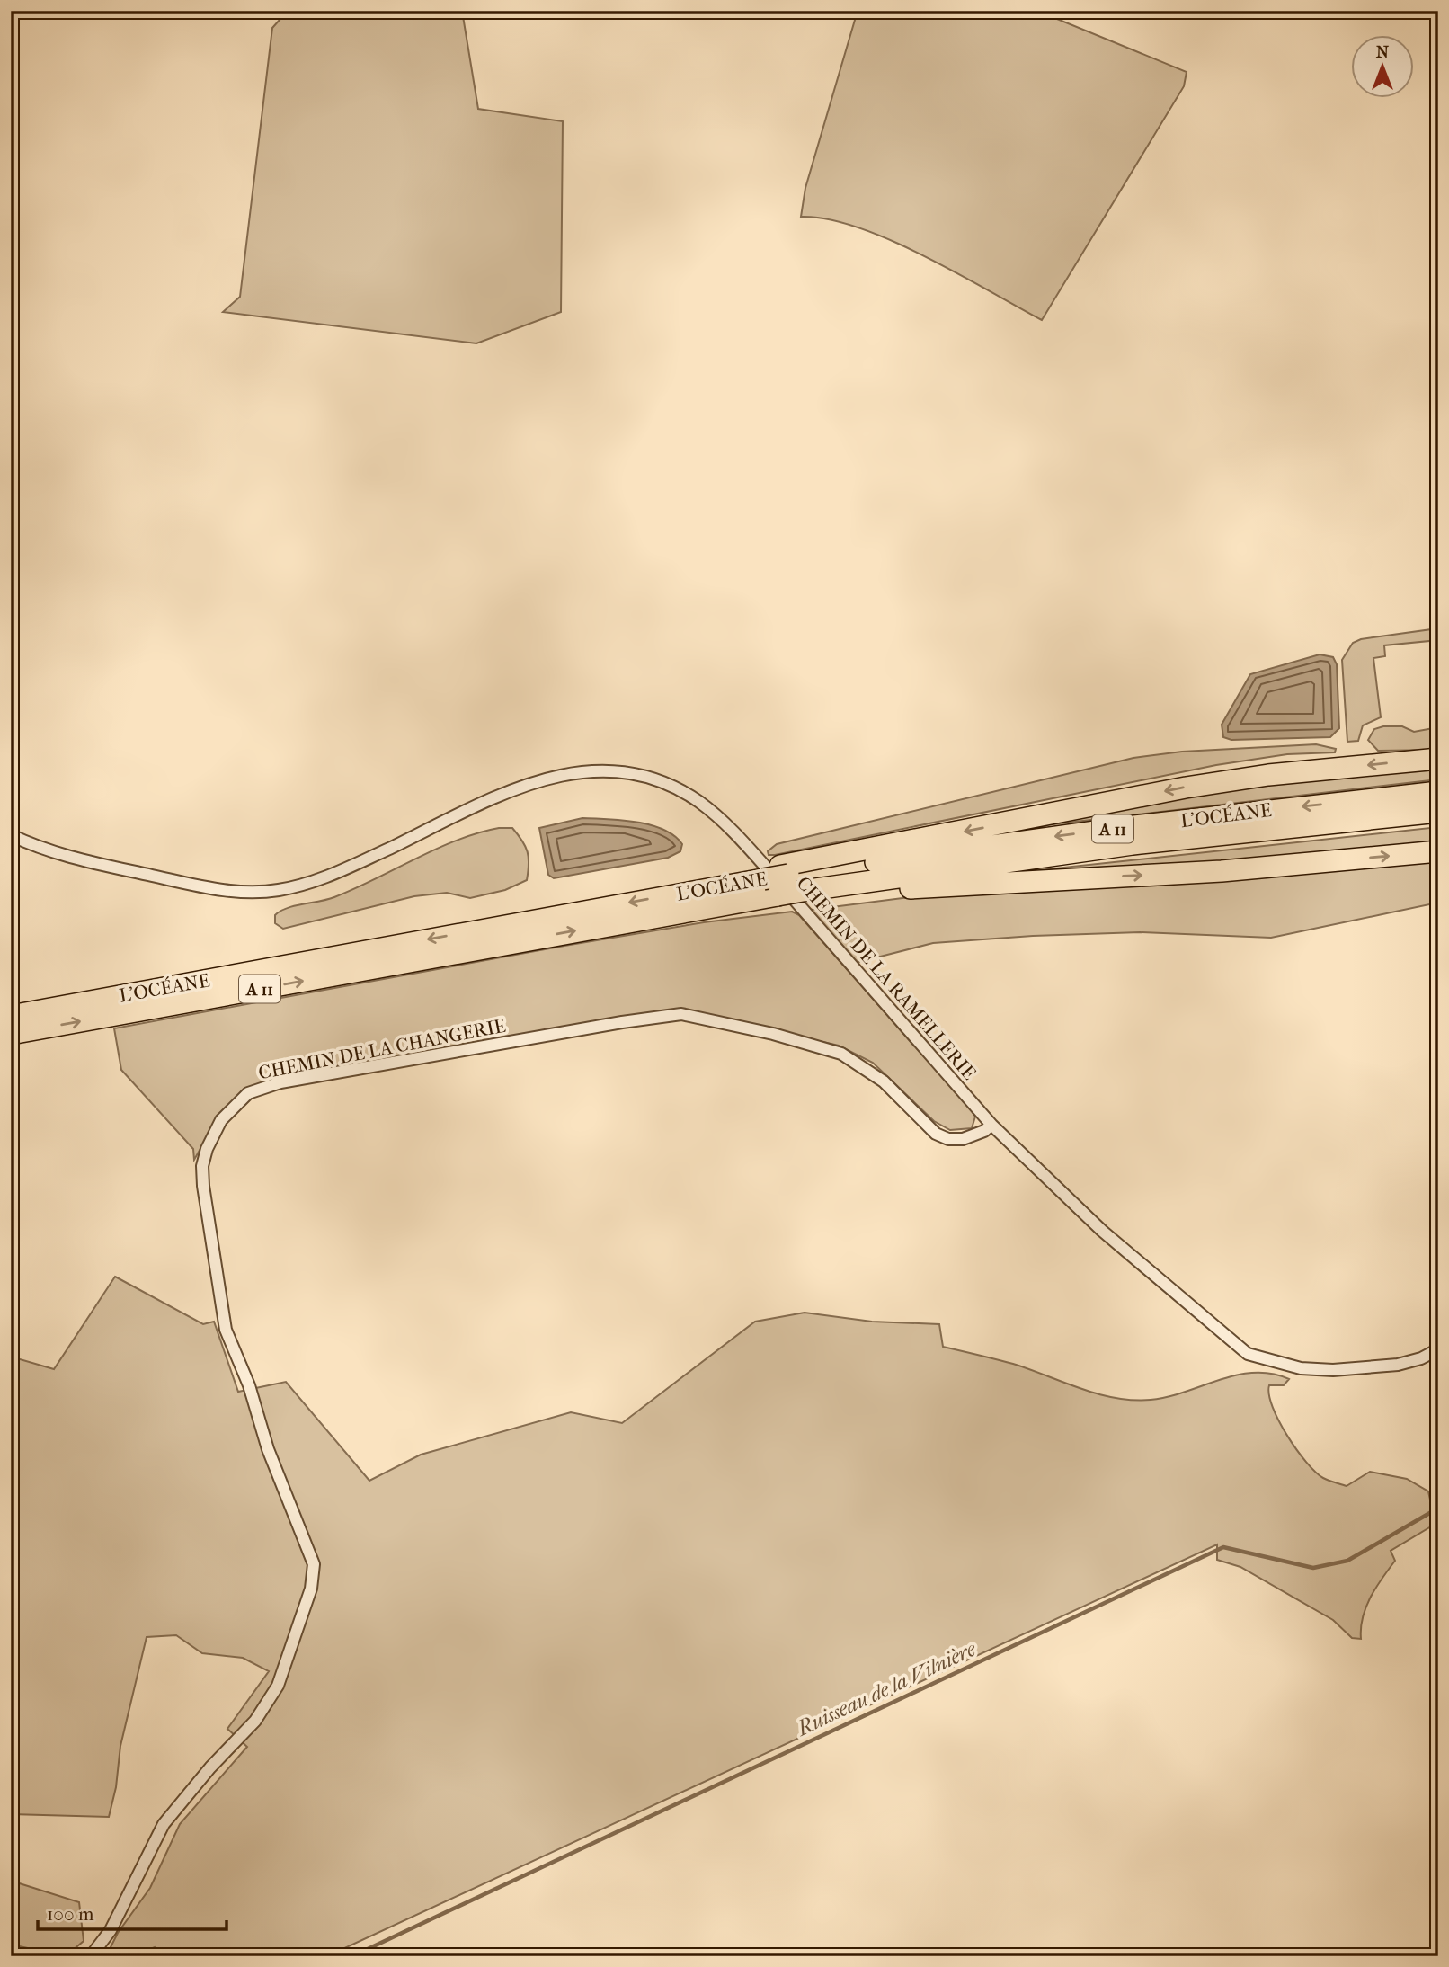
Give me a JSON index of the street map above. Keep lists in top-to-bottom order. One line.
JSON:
{"streets":{"highway":["L’OCÉANE","A 11"],"street":["CHEMIN DE LA RAMELLERIE","CHEMIN DE LA CHANGERIE"]},"crossings":[["CHEMIN DE LA RAMELLERIE","CHEMIN DE LA CHANGERIE"]],"water":["Ruisseau de la Vilnière"],"scale_bar":"100 m","north":"top"}
